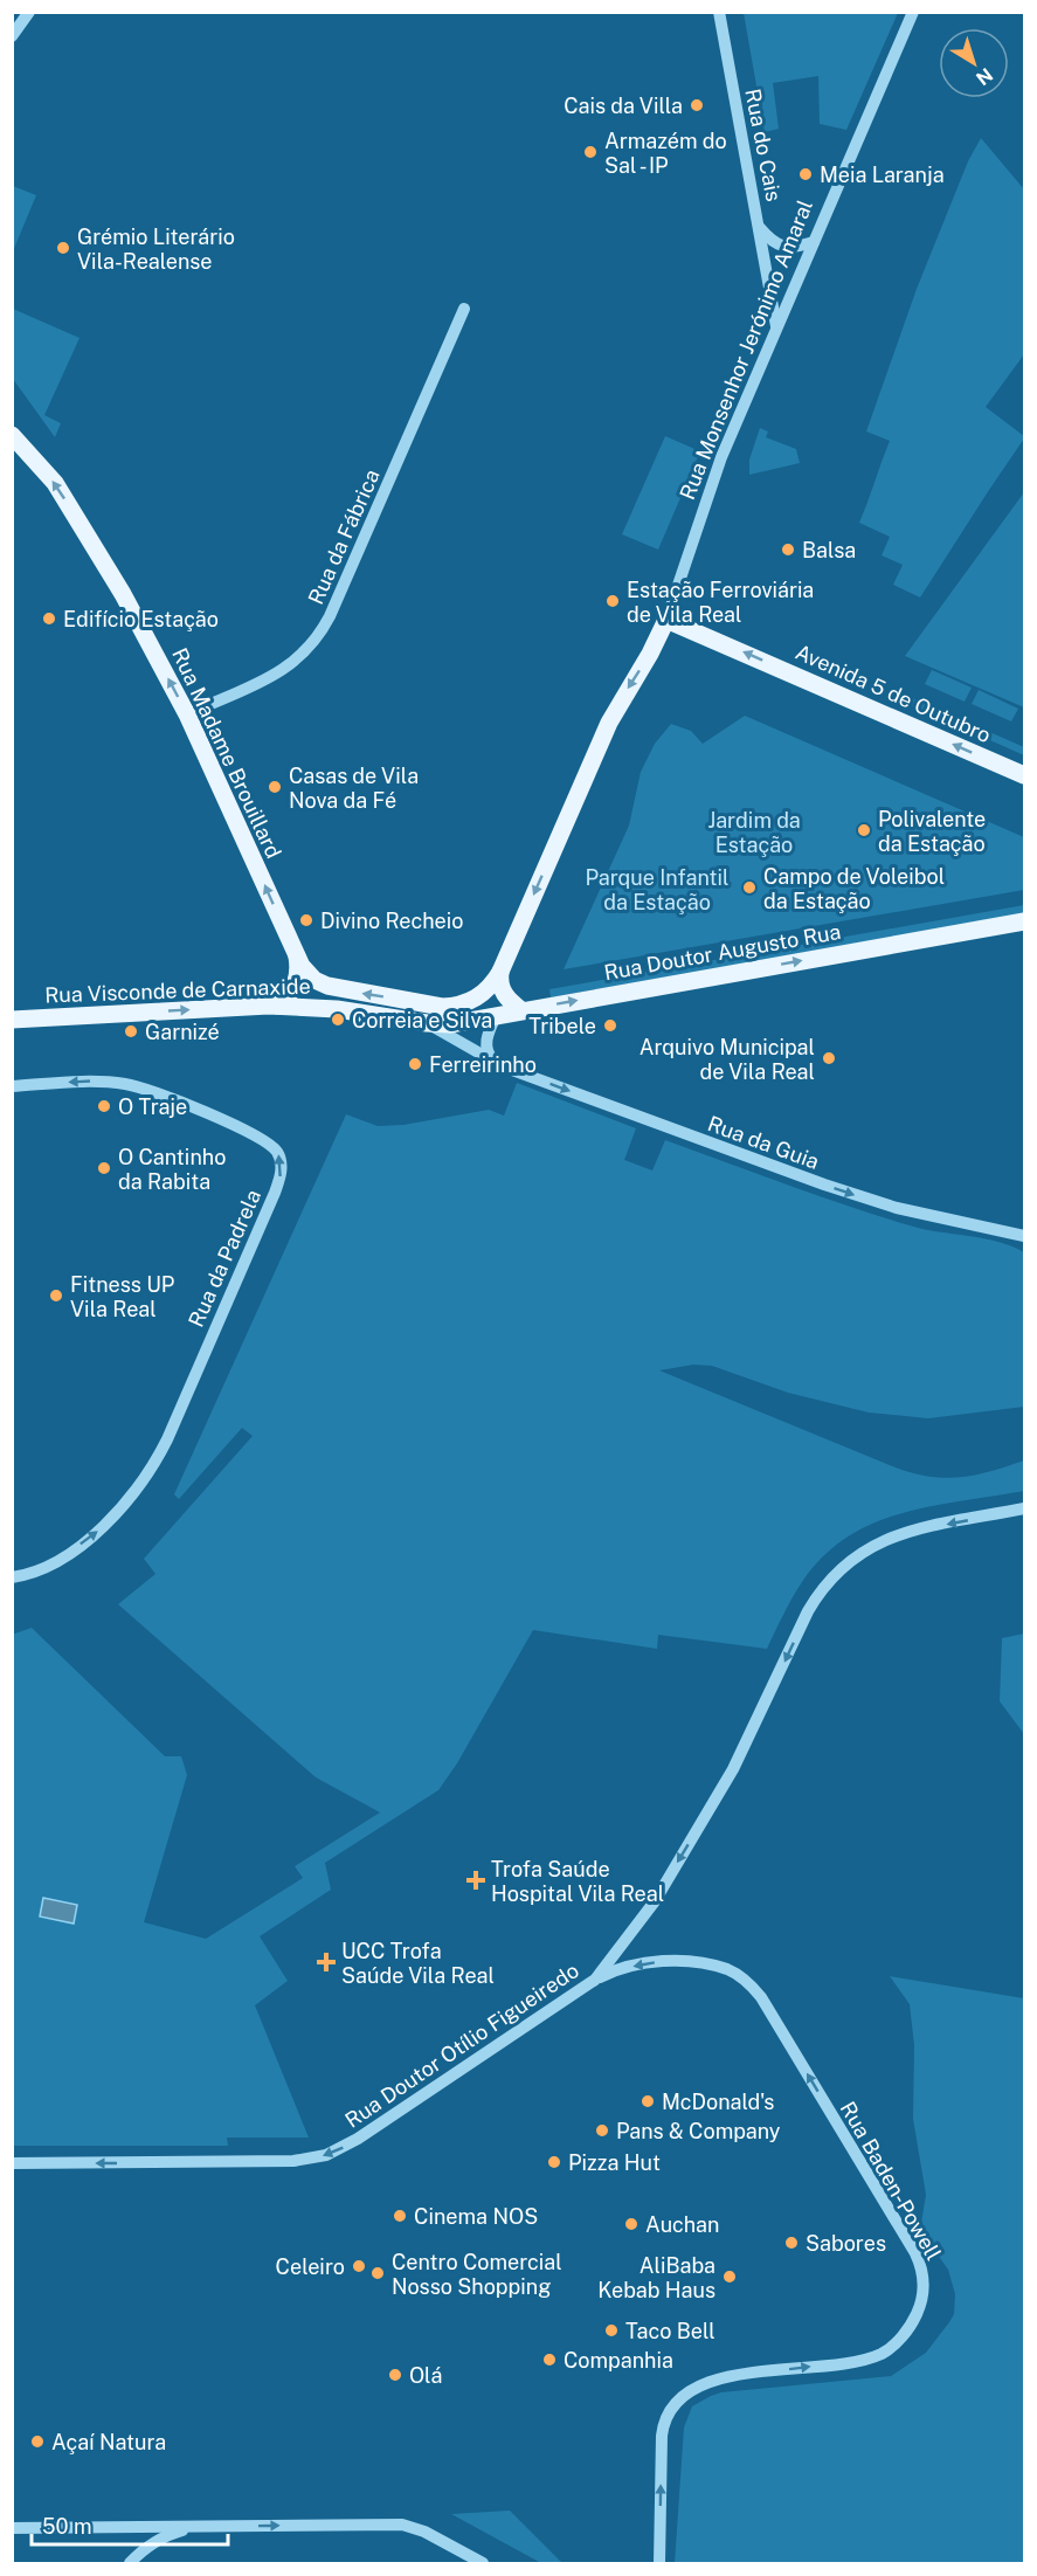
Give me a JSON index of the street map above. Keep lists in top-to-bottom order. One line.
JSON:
{"streets":{"main road":["Rua Monsenhor Jerónimo Amaral","Avenida 5 de Outubro","Rua Madame Brouillard","Rua Doutor Augusto Rua","Rua Visconde de Carnaxide"],"street":["Rua do Cais","Rua da Fábrica","Rua da Guia","Rua da Padrela","Rua Doutor Otílio Figueiredo","Rua Baden-Powell"]},"crossings":[["Rua do Cais","Rua Monsenhor Jerónimo Amaral"],["Rua Monsenhor Jerónimo Amaral","Avenida 5 de Outubro"],["Rua Monsenhor Jerónimo Amaral","Rua Madame Brouillard"],["Rua da Fábrica","Rua Madame Brouillard"],["Rua Doutor Augusto Rua","Rua Visconde de Carnaxide"],["Rua Doutor Augusto Rua","Rua da Guia"],["Rua Visconde de Carnaxide","Rua da Guia"],["Rua Doutor Otílio Figueiredo","Rua Baden-Powell"]],"one_way":["Rua Monsenhor Jerónimo Amaral","Avenida 5 de Outubro","Rua Madame Brouillard","Rua Doutor Augusto Rua","Rua Visconde de Carnaxide","Rua da Guia","Rua Doutor Otílio Figueiredo"],"parks":["Jardim da Estação","Parque Infantil da Estação"],"places":{"other":["Cais da Villa","Armazém do Sal - IP","Meia Laranja","Grémio Literário Vila-Realense","Balsa","Estação Ferroviária de Vila Real","Edifício Estação","Casas de Vila Nova da Fé","Polivalente da Estação","Campo de Voleibol da Estação","Divino Recheio","Correia e Silva","Tribele","Garnizé","Arquivo Municipal de Vila Real","Ferreirinho","O Traje","O Cantinho da Rabita","Fitness UP Vila Real","McDonald's","Pans & Company","Pizza Hut","Cinema NOS","Auchan","Sabores","Celeiro","Centro Comercial Nosso Shopping","AliBaba Kebab Haus","Taco Bell","Companhia","Olá","Açaí Natura"],"health":["Trofa Saúde Hospital Vila Real","UCC Trofa Saúde Vila Real"]},"scale_bar":"50 m","north":"bottom right"}
